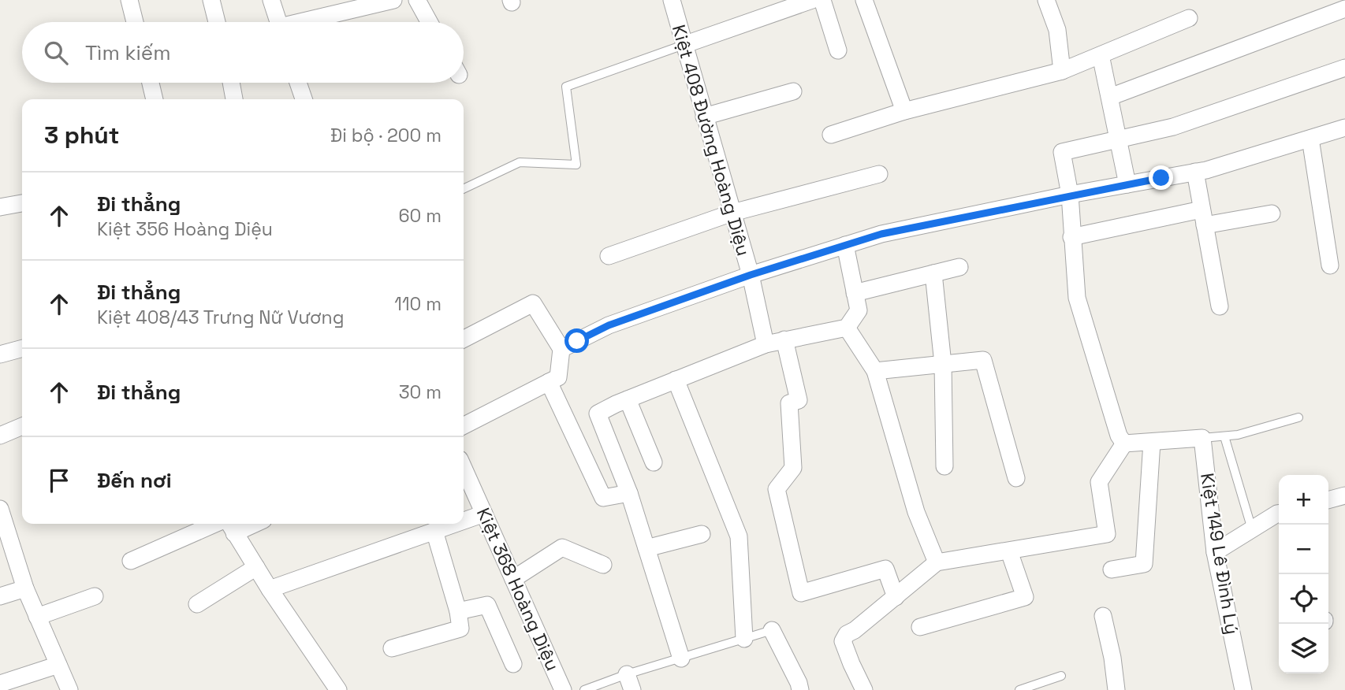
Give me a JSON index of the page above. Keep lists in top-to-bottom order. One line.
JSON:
{"streets":{"street":["Kiệt 408 Đường Hoàng Diệu","Kiệt 149 Lê Đình Lý","Kiệt 368 Hoàng Diệu"]},"page":{"search":"Tìm kiếm","heading":["3 phút","Đi bộ · 200 m"],"list":[["Đi thẳng","Kiệt 356 Hoàng Diệu","60 m"],["Đi thẳng","Kiệt 408/43 Trưng Nữ Vương","110 m"],["Đi thẳng","30 m"],"Đến nơi"],"map_buttons":["+","−"]}}
